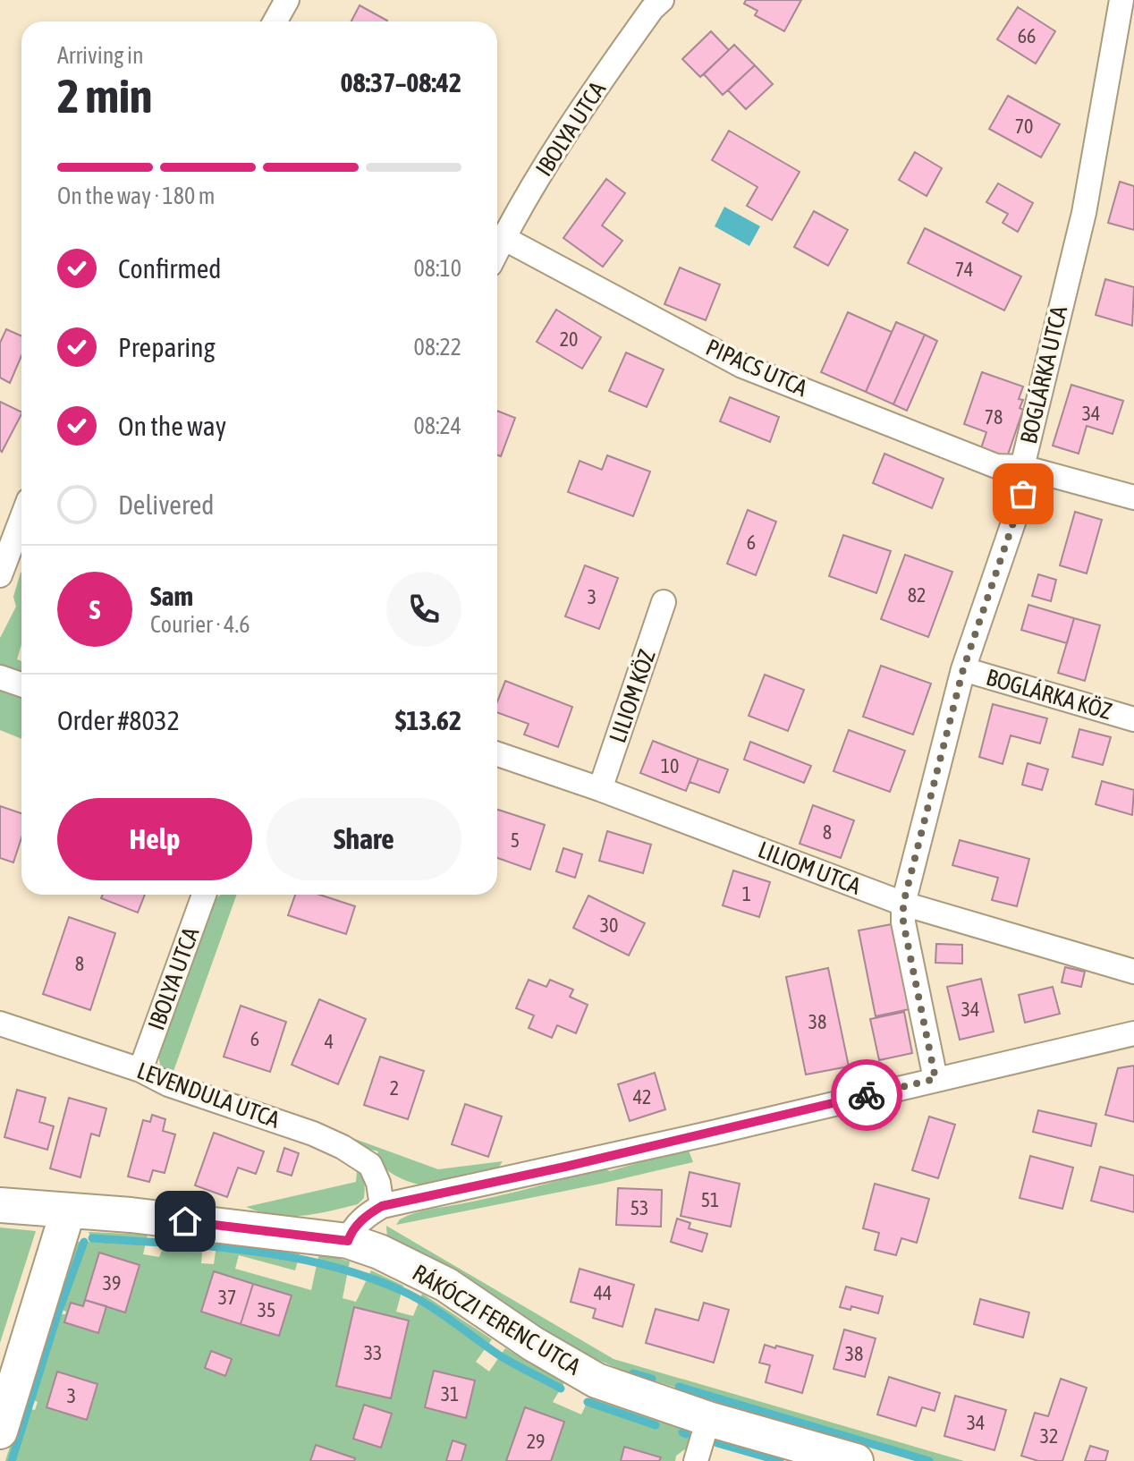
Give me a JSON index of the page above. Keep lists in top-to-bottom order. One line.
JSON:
{"streets":{"street":["IBOLYA UTCA","PIPACS UTCA","BOGLÁRKA UTCA","BOGLÁRKA KÖZ","LILIOM KÖZ","LILIOM UTCA","LEVENDULA UTCA","RÁKÓCZI FERENC UTCA"]},"crossings":[["IBOLYA UTCA","PIPACS UTCA"],["IBOLYA UTCA","LEVENDULA UTCA"],["PIPACS UTCA","BOGLÁRKA UTCA"],["BOGLÁRKA UTCA","BOGLÁRKA KÖZ"],["BOGLÁRKA UTCA","LILIOM UTCA"],["LILIOM KÖZ","LILIOM UTCA"]],"house_numbers":["66","70","74","20","34","78","6","82","3","10","8","5","1","30","8","34","38","6","4","2","42","51","53","39","44","37","35","33","38","31","3","34","32","29"],"page":{"heading":["2 min","Arriving in","08:37–08:42"],"panel":["Sam","Courier · 4.6","Order #8032","$13.62"],"bar":"On the way · 180 m","list":[["Confirmed","08:10"],["Preparing","08:22"],["On the way","08:24"],"Delivered"],"round":"S","buttons":["Help","Share"]}}
